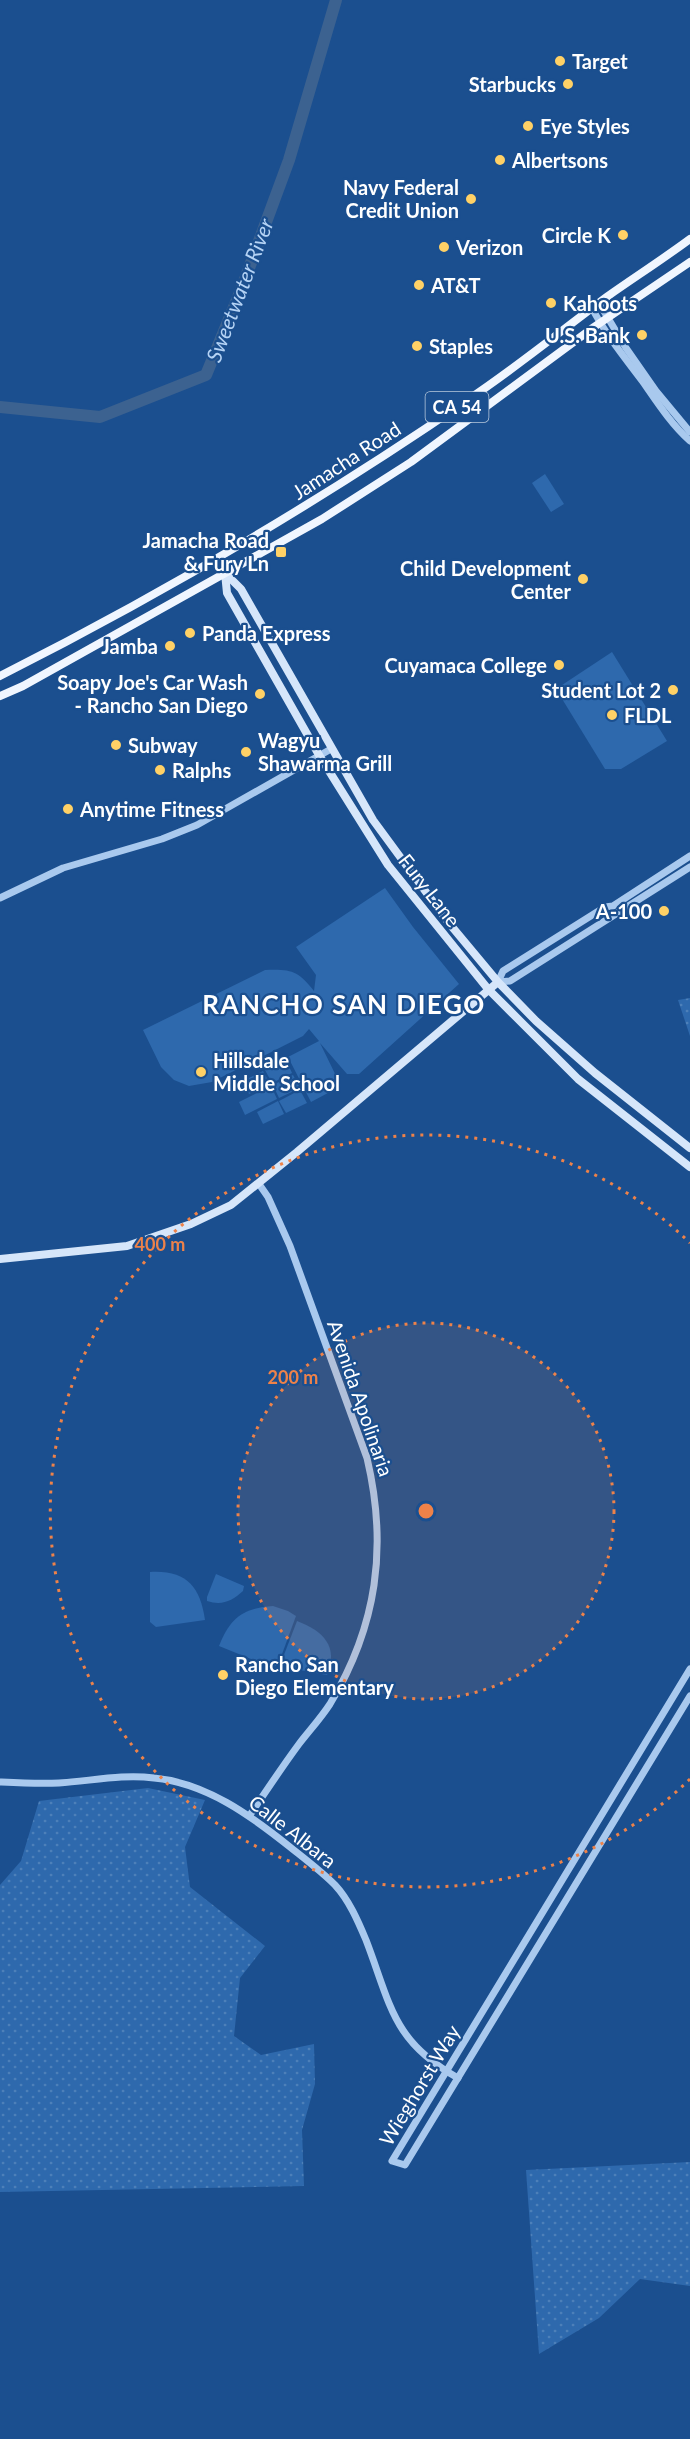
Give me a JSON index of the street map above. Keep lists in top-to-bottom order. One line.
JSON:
{"streets":{"main road":["CA 54","Jamacha Road","Fury Lane"],"street":["Avenida Apolinaria","Calle Albara","Wieghorst Way"]},"crossings":[["Jamacha Road","Fury Lane"],["Avenida Apolinaria","Calle Albara"],["Calle Albara","Wieghorst Way"]],"districts":["RANCHO SAN DIEGO"],"water":["Sweetwater River"],"places":{"other":["Target","Starbucks","Eye Styles","Albertsons","Navy Federal Credit Union","Circle K","Verizon","AT&T","Kahoots","U.S. Bank","Staples","Child Development Center","Panda Express","Jamba","Cuyamaca College","Student Lot 2","Soapy Joe's Car Wash - Rancho San Diego","FLDL","Subway","Wagyu Shawarma Grill","Ralphs","Anytime Fitness","A-100","Hillsdale Middle School","Rancho San Diego Elementary"],"transit":["Jamacha Road & Fury Ln"]},"rings":["400 m","200 m"]}
